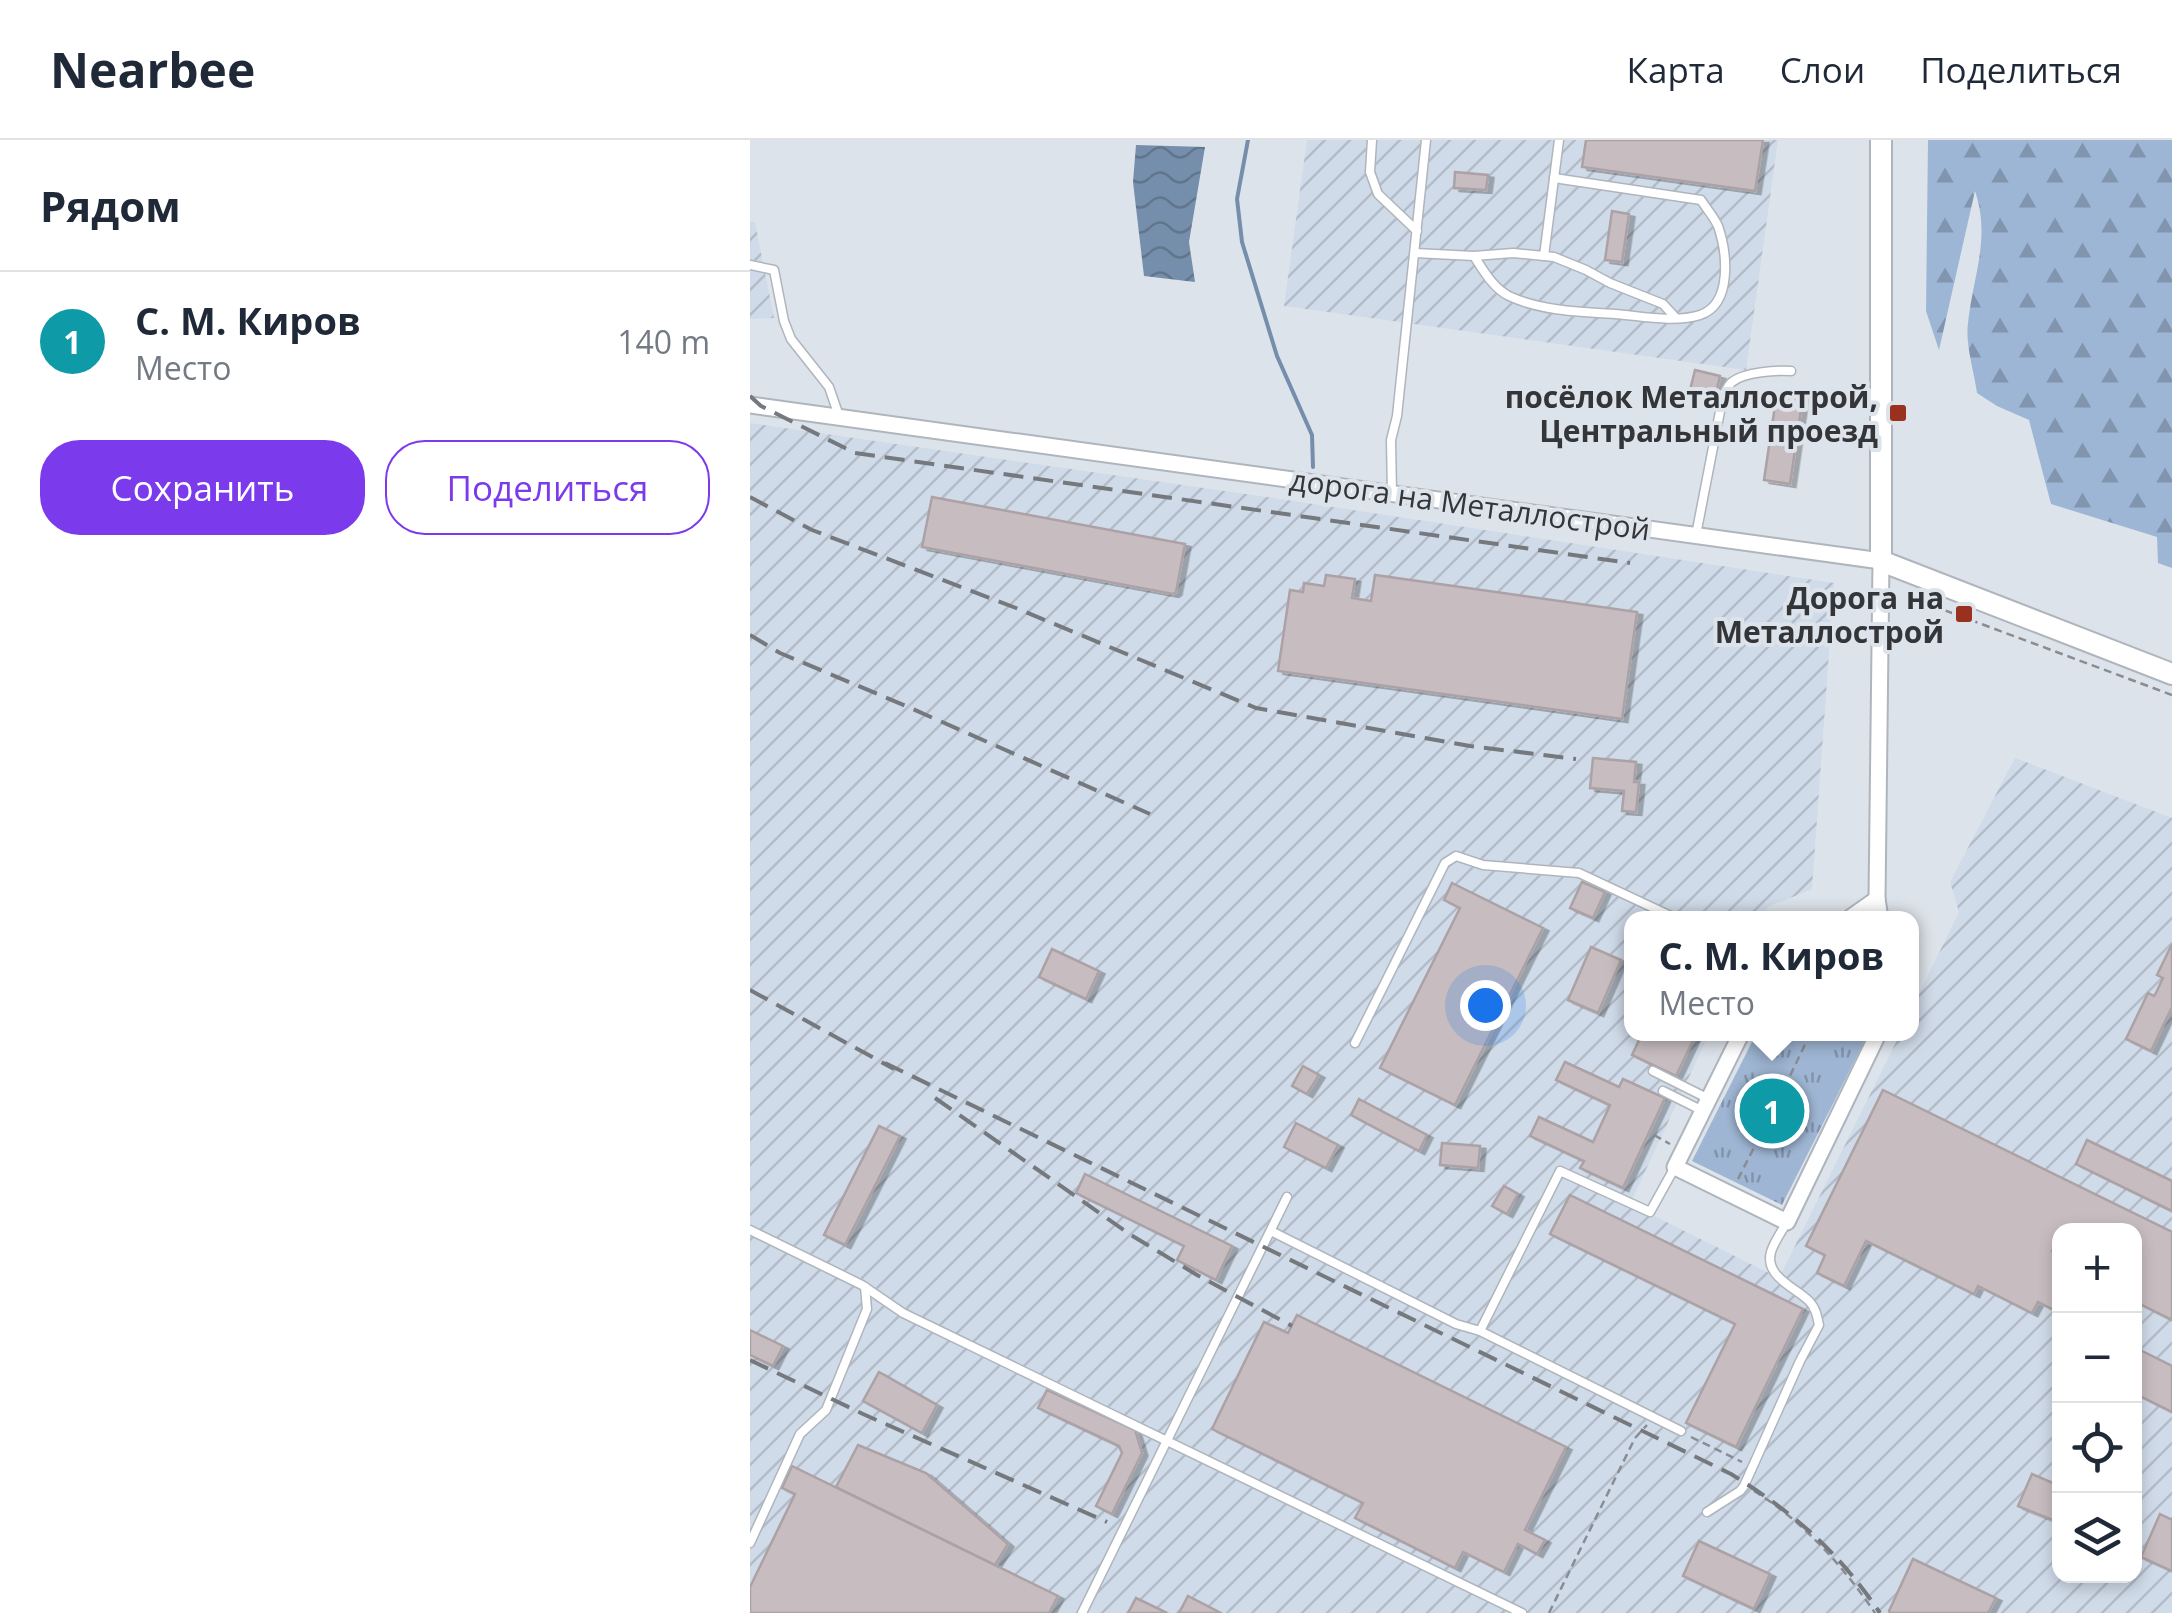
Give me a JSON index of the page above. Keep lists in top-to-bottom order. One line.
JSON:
{"streets":{"street":["дорога на Металлострой"]},"places":{"transit":["посёлок Металлострой, Центральный проезд","Дорога на Металлострой"]},"page":{"header":"Nearbee","nav":["Карта","Слои","Поделиться"],"heading":"Рядом","list":[{"mark":"1","name":"С. М. Киров","note":"Место","value":"140 m"}],"buttons":["Сохранить","Поделиться"],"popup":["С. М. Киров","Место"],"pins":"1","map_buttons":["+","−"]}}
